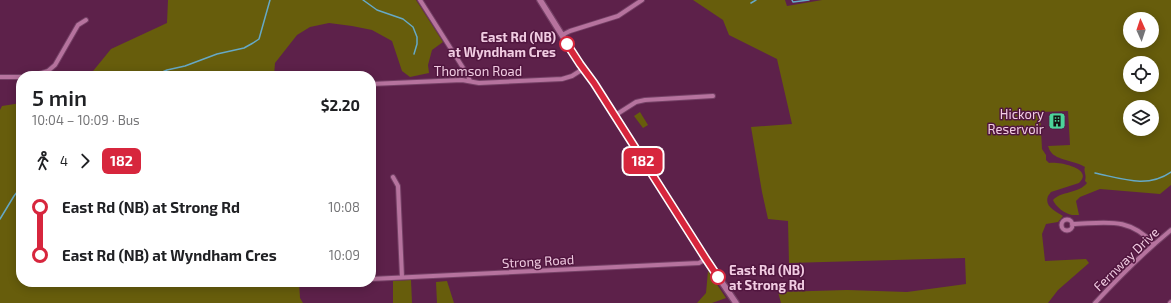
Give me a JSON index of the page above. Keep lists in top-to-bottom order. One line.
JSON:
{"streets":{"street":["Thomson Road","Fernway Drive","Strong Road"]},"places":{"other":["East Rd (NB) at Wyndham Cres","East Rd (NB) at Strong Rd"],"building":["Hickory Reservoir"]},"lines":["bus line 182"],"north":"top","page":{"on_map":"182","heading":["5 min","10:04 – 10:09 · Bus","$2.20"],"legs":["4","182"],"list":[{"name":"East Rd (NB) at Strong Rd","value":"10:08"},{"name":"East Rd (NB) at Wyndham Cres","value":"10:09"}]}}
